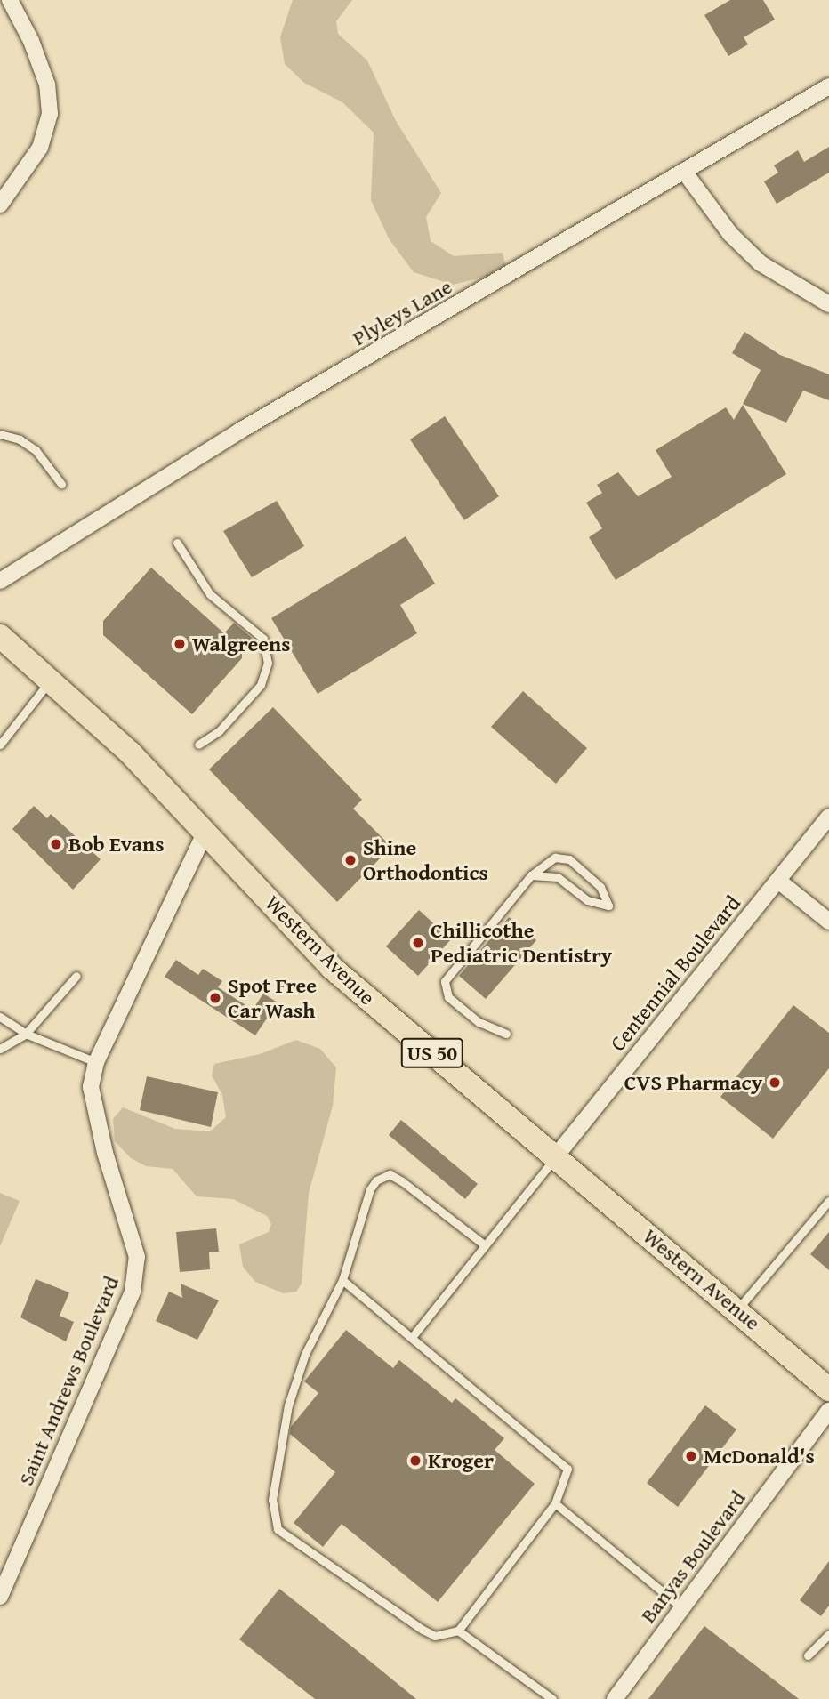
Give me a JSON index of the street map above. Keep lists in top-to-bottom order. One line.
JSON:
{"streets":{"main road":["Western Avenue","US 50"],"street":["Plyleys Lane","Centennial Boulevard","Saint Andrews Boulevard","Banyas Boulevard"]},"crossings":[["Western Avenue","Centennial Boulevard"],["Western Avenue","Saint Andrews Boulevard"]],"places":["Walgreens","Bob Evans","Shine Orthodontics","Chillicothe Pediatric Dentistry","Spot Free Car Wash","CVS Pharmacy","McDonald's","Kroger"]}
